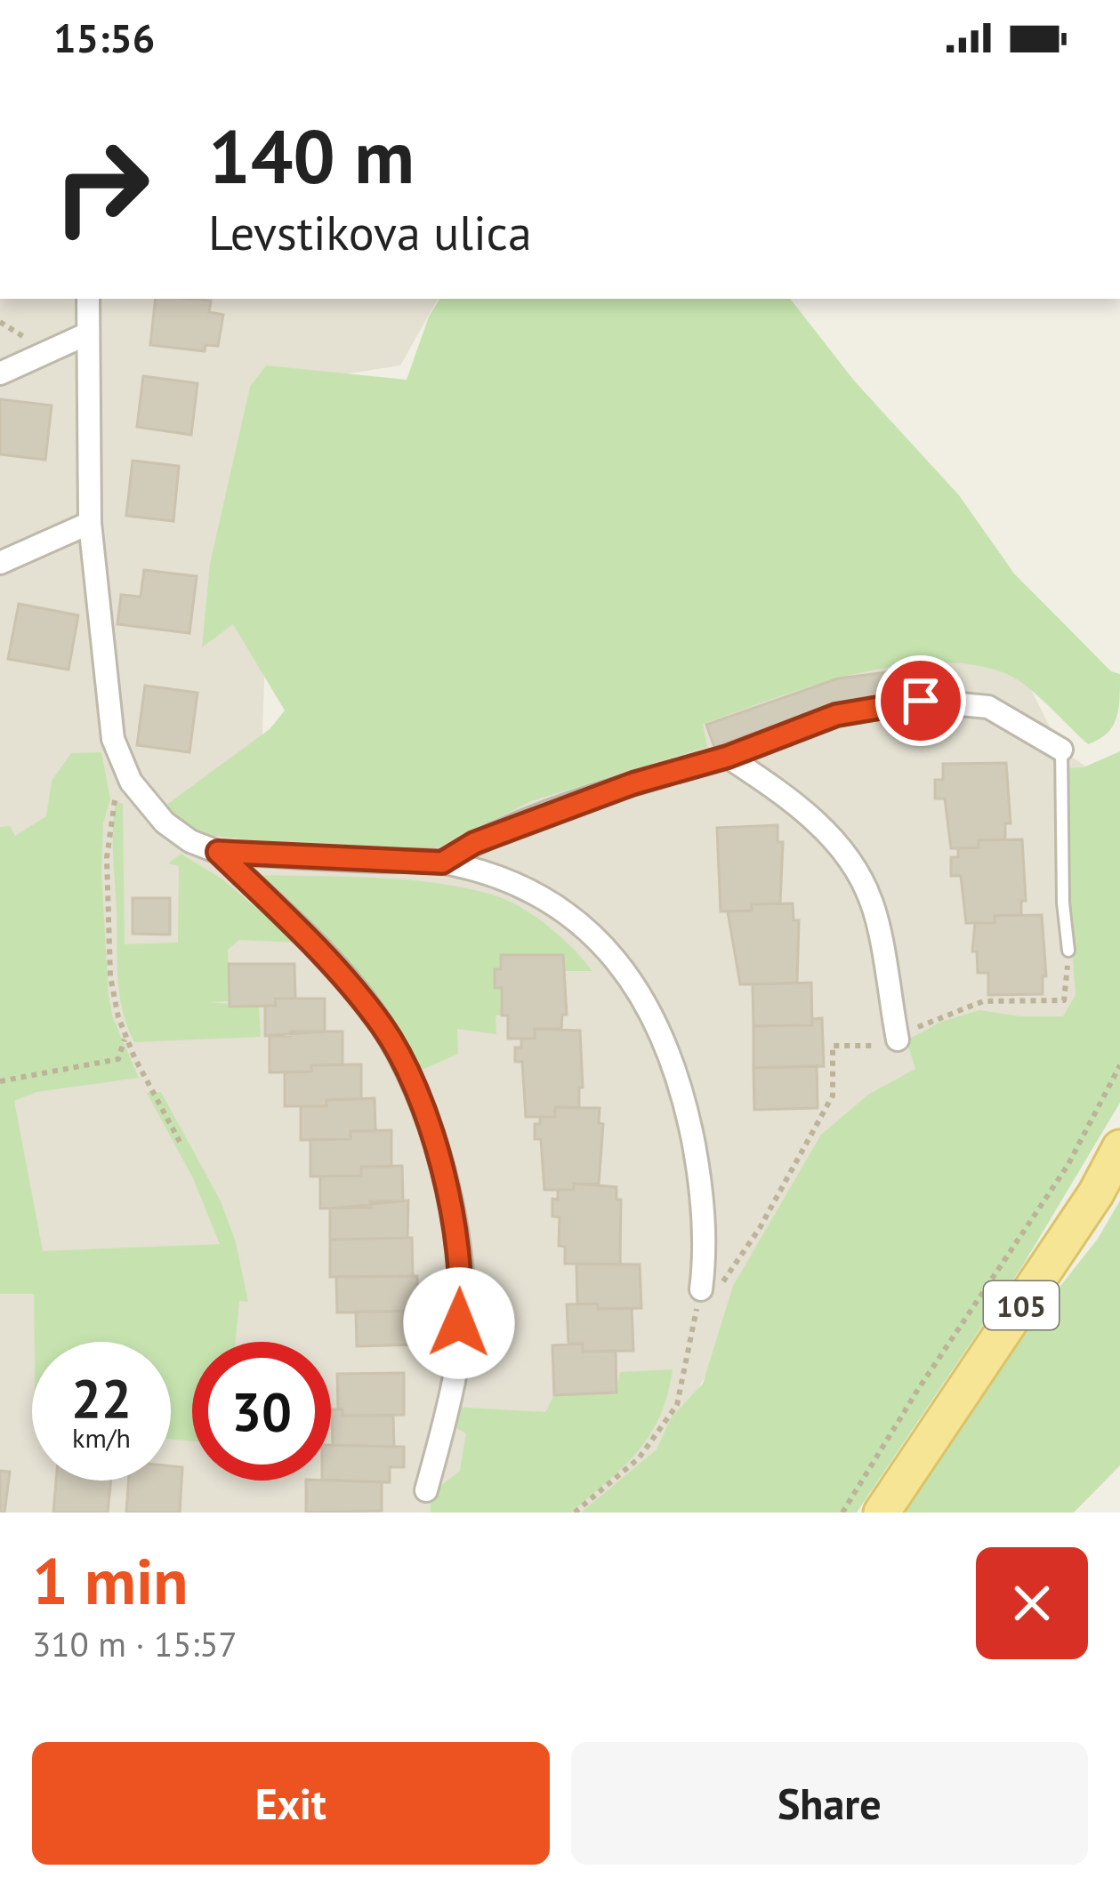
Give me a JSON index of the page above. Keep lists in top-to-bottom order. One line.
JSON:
{"streets":{"main road":["105"]},"page":{"status":"15:56","turn":["140 m","Levstikova ulica"],"speed":"22 km/h","limit":"30","heading":["1 min","310 m · 15:57"],"buttons":["Exit","Share"]}}
